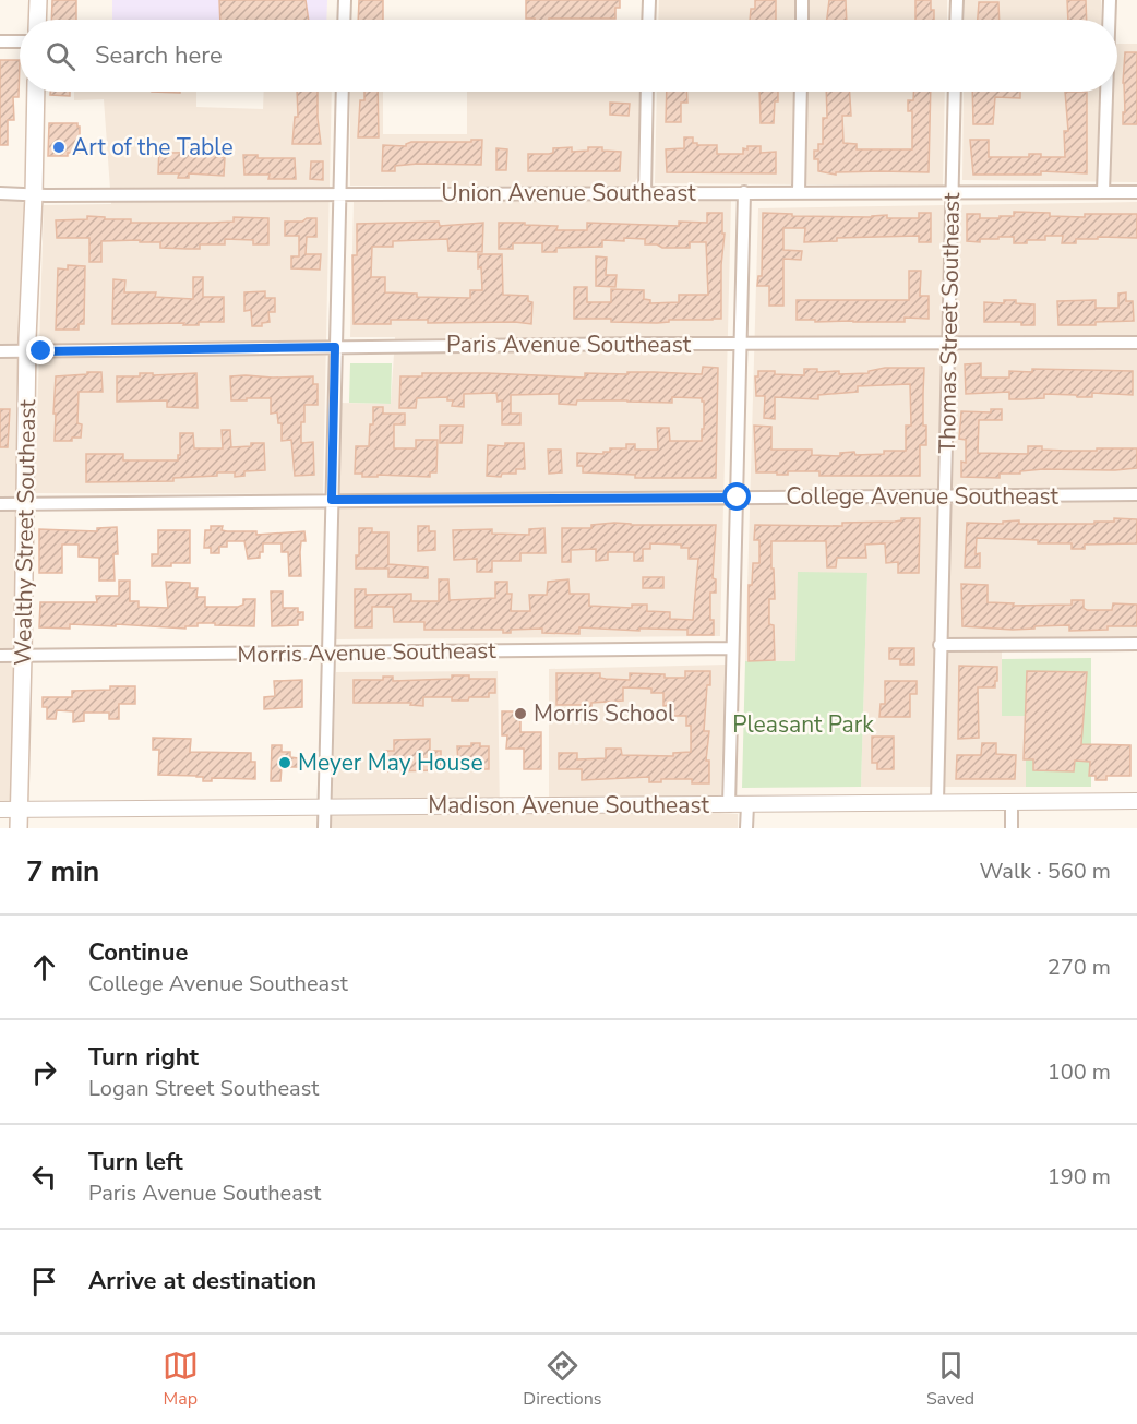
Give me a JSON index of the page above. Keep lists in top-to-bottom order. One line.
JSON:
{"streets":{"main road":["Wealthy Street Southeast"],"street":["Union Avenue Southeast","Thomas Street Southeast","Paris Avenue Southeast","College Avenue Southeast","Morris Avenue Southeast","Madison Avenue Southeast"]},"crossings":[["Union Avenue Southeast","Thomas Street Southeast"],["Union Avenue Southeast","Wealthy Street Southeast"],["Thomas Street Southeast","Paris Avenue Southeast"],["Thomas Street Southeast","College Avenue Southeast"],["Thomas Street Southeast","Madison Avenue Southeast"],["Paris Avenue Southeast","Wealthy Street Southeast"],["College Avenue Southeast","Wealthy Street Southeast"],["Wealthy Street Southeast","Morris Avenue Southeast"],["Wealthy Street Southeast","Madison Avenue Southeast"]],"parks":["Pleasant Park"],"places":["Art of the Table","Morris School","Meyer May House"],"page":{"search":"Search here","heading":["7 min","Walk · 560 m"],"list":[["Continue","College Avenue Southeast","270 m"],["Turn right","Logan Street Southeast","100 m"],["Turn left","Paris Avenue Southeast","190 m"],"Arrive at destination"],"nav":["Map","Directions","Saved"]}}
